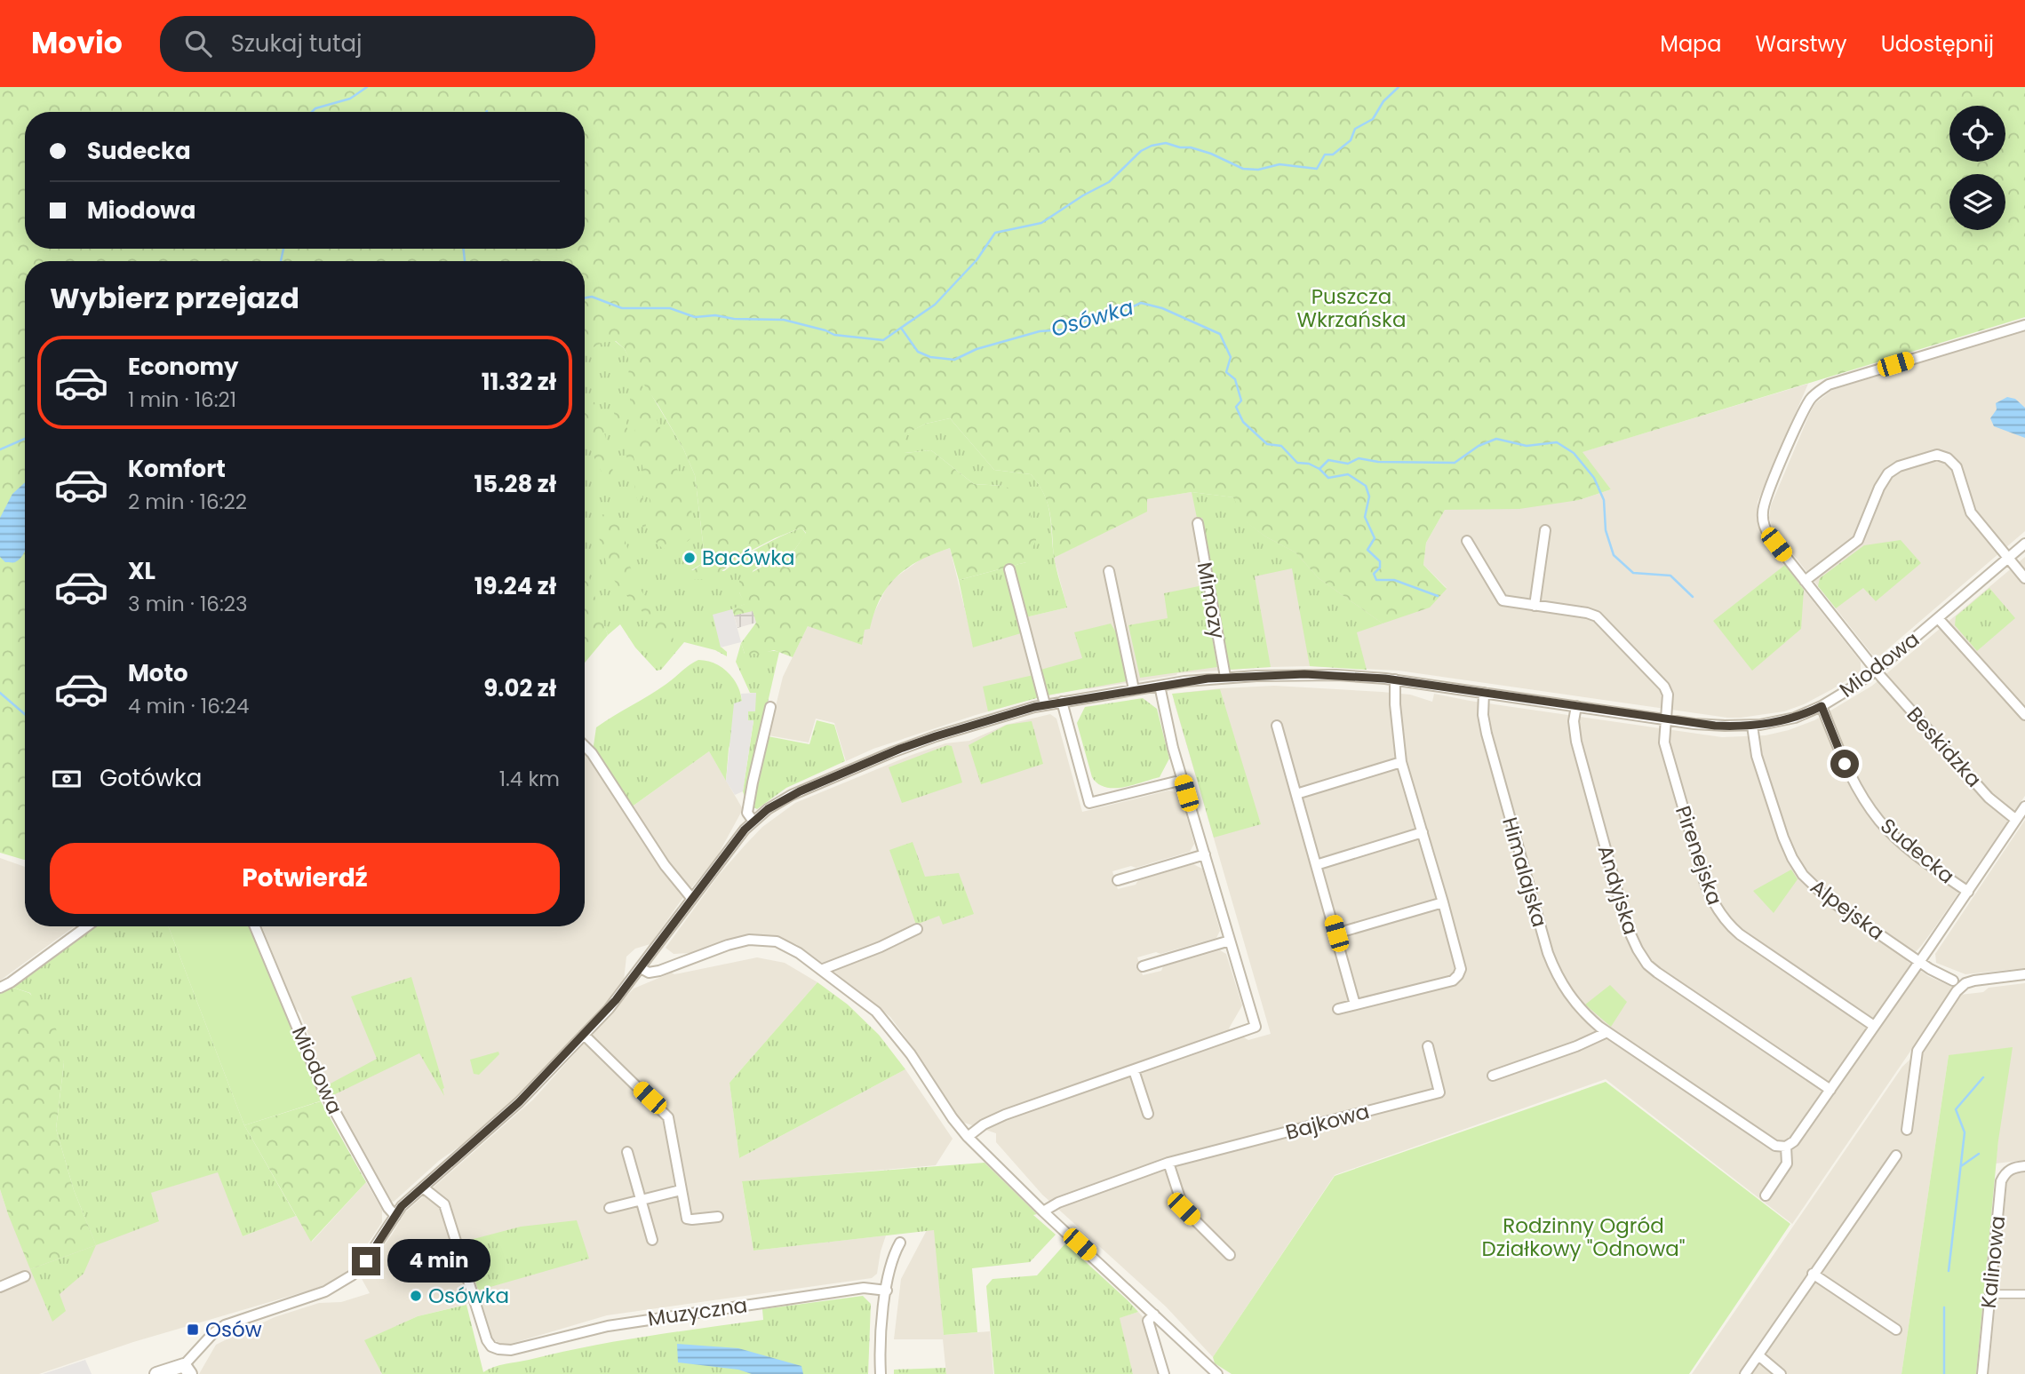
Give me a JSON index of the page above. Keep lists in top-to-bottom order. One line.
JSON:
{"streets":{"street":["Mimozy","Miodowa","Beskidzka","Sudecka","Pirenejska","Himalajska","Andyjska","Alpejska","Bajkowa","Kalinowa","Muzyczna"]},"crossings":[["Mimozy","Miodowa"],["Miodowa","Beskidzka"],["Miodowa","Sudecka"],["Miodowa","Pirenejska"],["Miodowa","Himalajska"],["Miodowa","Andyjska"],["Miodowa","Alpejska"],["Miodowa","Muzyczna"]],"water":["Osówka"],"parks":["Puszcza Wkrzańska","Rodzinny Ogród Działkowy \"Odnowa\""],"places":{"other":["Bacówka","Osówka"],"transit":["Osów"]},"page":{"header":"Movio","search":"Szukaj tutaj","nav":["Mapa","Warstwy","Udostępnij"],"banner":["Sudecka","Miodowa"],"heading":"Wybierz przejazd","list":[{"name":"Economy","note":"1 min · 16:21","value":"11.32 zł"},{"name":"Komfort","note":"2 min · 16:22","value":"15.28 zł"},{"name":"XL","note":"3 min · 16:23","value":"19.24 zł"},{"name":"Moto","note":"4 min · 16:24","value":"9.02 zł"}],"pay":["Gotówka","1.4 km"],"buttons":"Potwierdź","bubble":"4 min"}}
